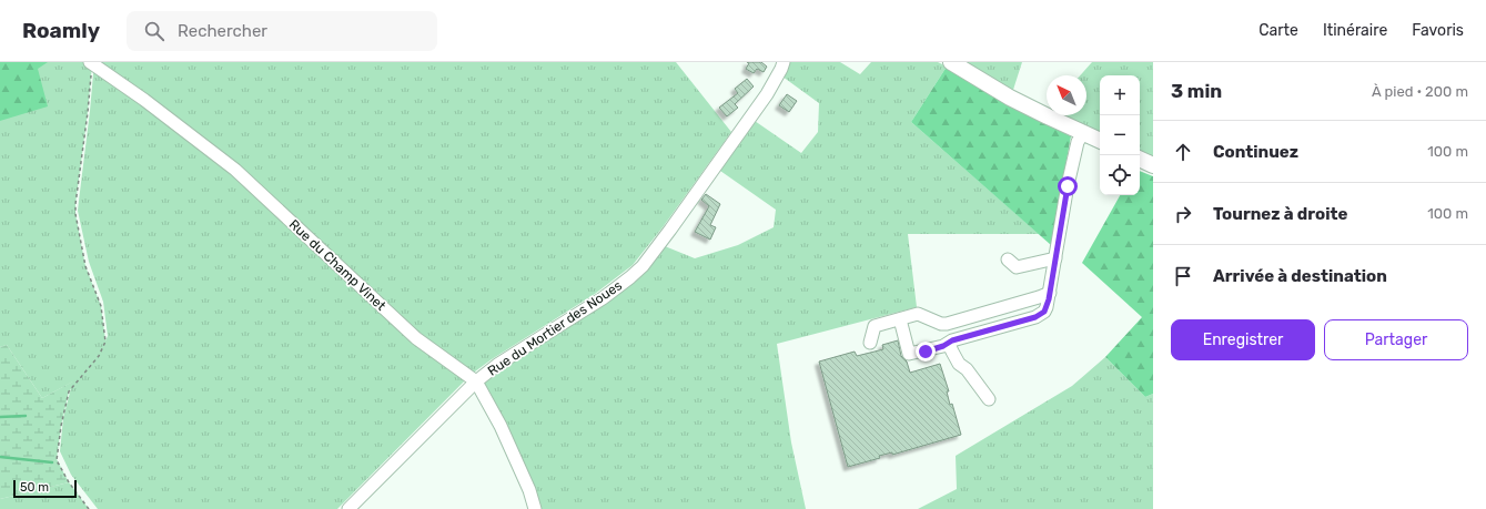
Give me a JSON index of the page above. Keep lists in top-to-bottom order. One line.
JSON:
{"streets":{"street":["Rue du Champ Vinet","Rue du Mortier des Noues"]},"crossings":[["Rue du Champ Vinet","Rue du Mortier des Noues"]],"scale_bar":"50 m","north":"top left","page":{"header":"Roamly","search":"Rechercher","nav":["Carte","Itinéraire","Favoris"],"heading":["3 min","À pied · 200 m"],"map_buttons":["+","−"],"list":[["Continuez","100 m"],["Tournez à droite","100 m"],"Arrivée à destination"],"buttons":["Enregistrer","Partager"],"scale":"50 m"}}
